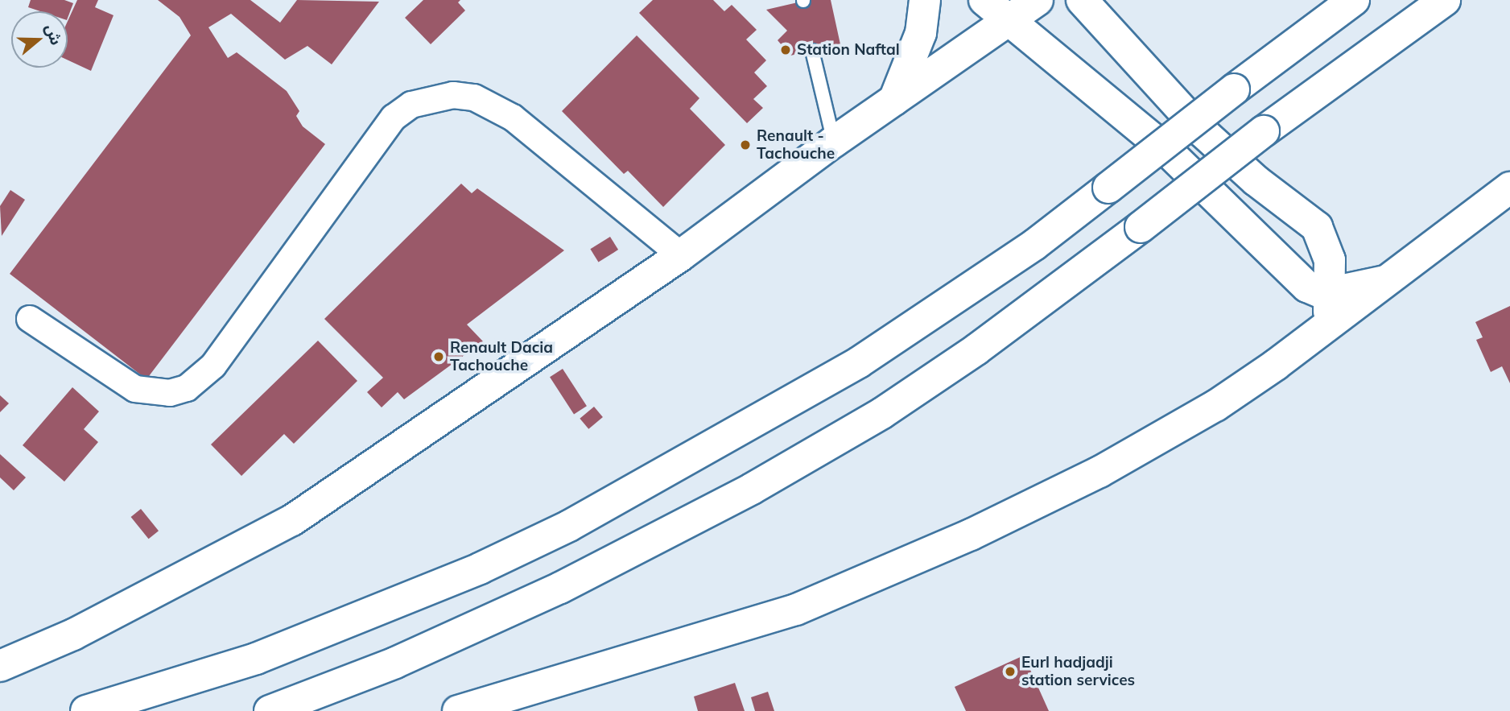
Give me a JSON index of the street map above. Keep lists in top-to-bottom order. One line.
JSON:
{"places":["Station Naftal","Renault - Tachouche","Renault Dacia Tachouche","Eurl hadjadji station services"],"north":"right"}
